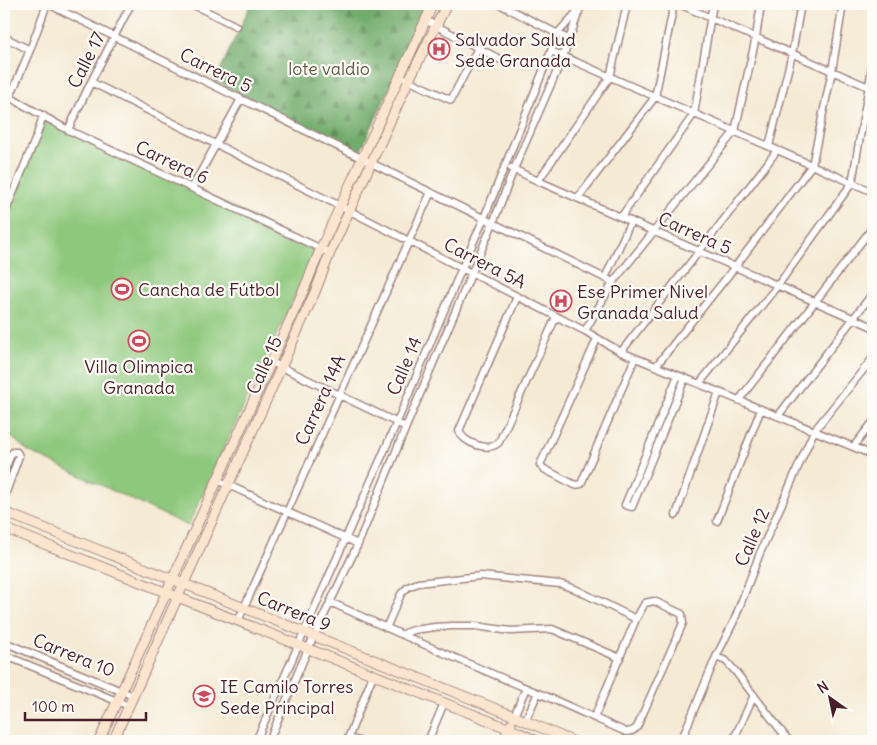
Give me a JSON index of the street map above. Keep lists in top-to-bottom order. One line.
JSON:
{"streets":{"street":["Calle 17","Carrera 5","Carrera 6","Carrera 5A","Calle 15","Calle 14","Carrera 14A","Calle 12","Carrera 9","Carrera 10"]},"crossings":[["Calle 17","Carrera 5"],["Calle 17","Carrera 6"],["Calle 17","Carrera 5A"],["Carrera 5","Calle 15"],["Carrera 5","Calle 14"],["Carrera 5","Carrera 14A"],["Carrera 6","Calle 15"],["Carrera 5A","Calle 15"],["Carrera 5A","Calle 14"],["Carrera 5A","Carrera 14A"],["Carrera 5A","Calle 12"],["Calle 15","Carrera 9"],["Calle 15","Carrera 10"],["Calle 14","Carrera 9"],["Carrera 14A","Carrera 9"]],"parks":["lote valdio"],"places":{"hospital":["Salvador Salud Sede Granada","Ese Primer Nivel Granada Salud"],"sports":["Cancha de Fútbol","Villa Olimpica Granada"],"school or university":["IE Camilo Torres Sede Principal"]},"scale_bar":"100 m","north":"top left"}
